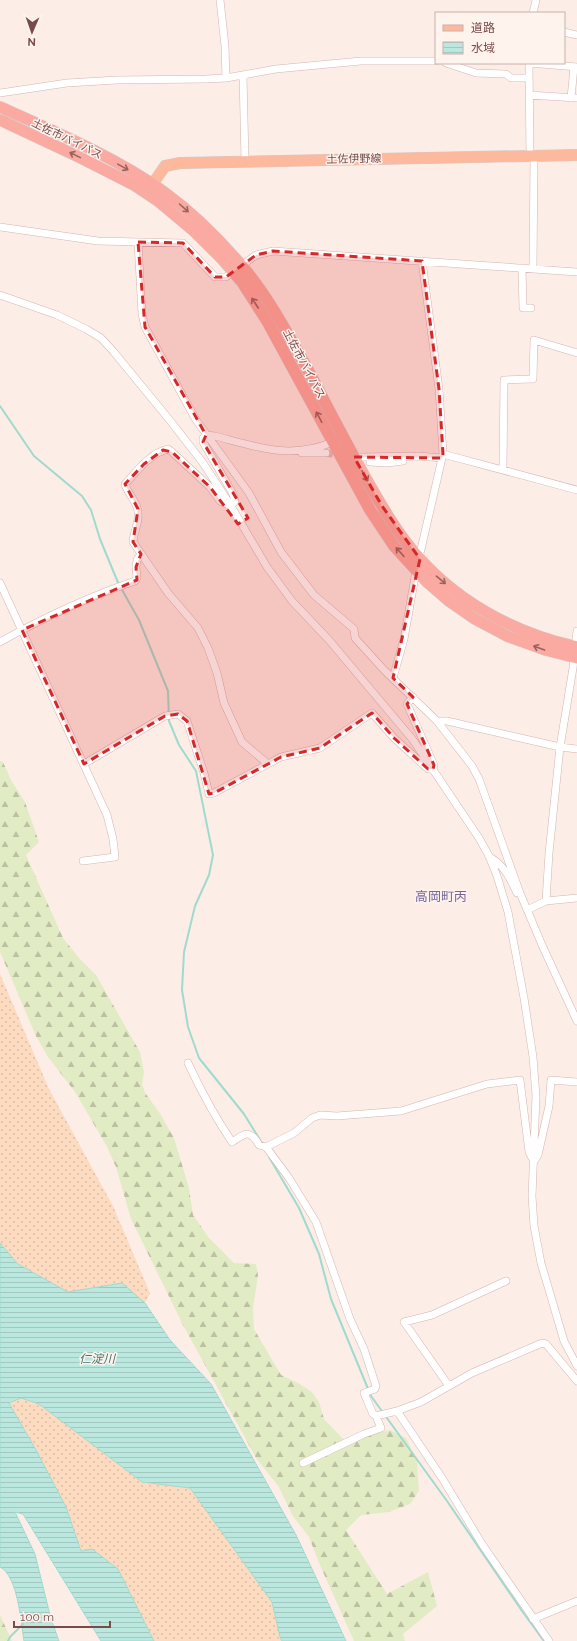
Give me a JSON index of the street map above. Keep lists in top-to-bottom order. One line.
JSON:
{"streets":{"highway":["土佐市バイパス"],"main road":["土佐伊野線"]},"crossings":[["土佐市バイパス","土佐伊野線"]],"districts":["高岡町丙"],"water":["仁淀川"],"legend":["道路","水域"],"scale_bar":"100 m","north":"bottom"}
